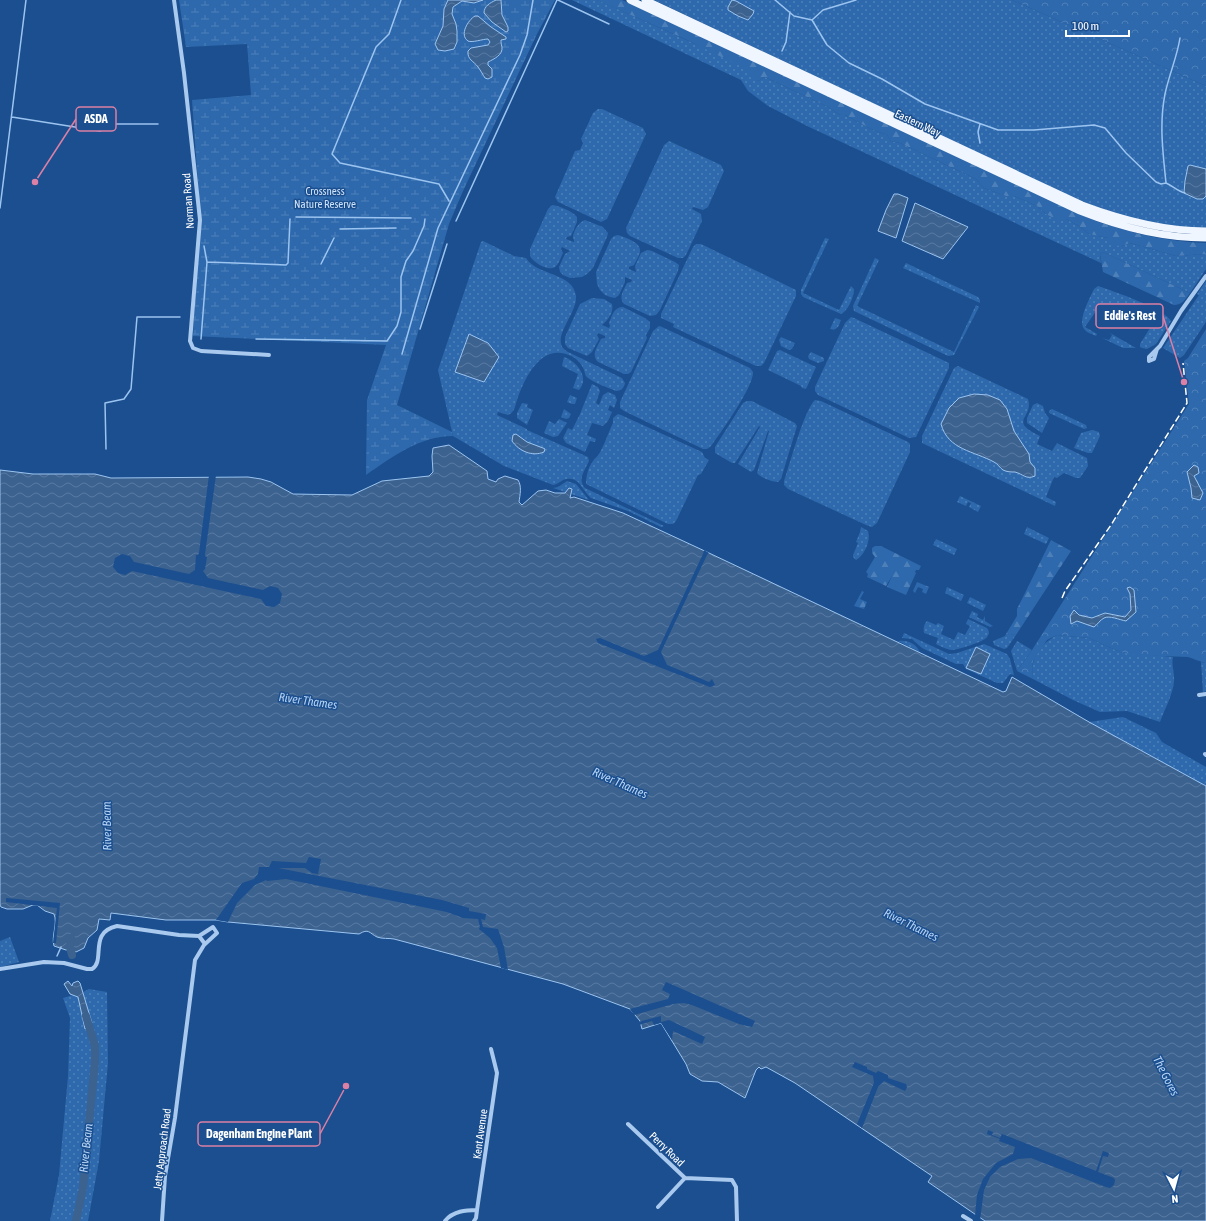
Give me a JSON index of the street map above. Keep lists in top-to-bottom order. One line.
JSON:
{"streets":{"main road":["Eastern Way"],"street":["Norman Road","Kent Avenue","Jetty Approach Road","Perry Road"]},"water":["River Thames","River Beam","The Gores"],"parks":["Crossness Nature Reserve"],"places":["ASDA","Eddie's Rest","Dagenham Engine Plant"],"scale_bar":"100 m","north":"bottom"}
